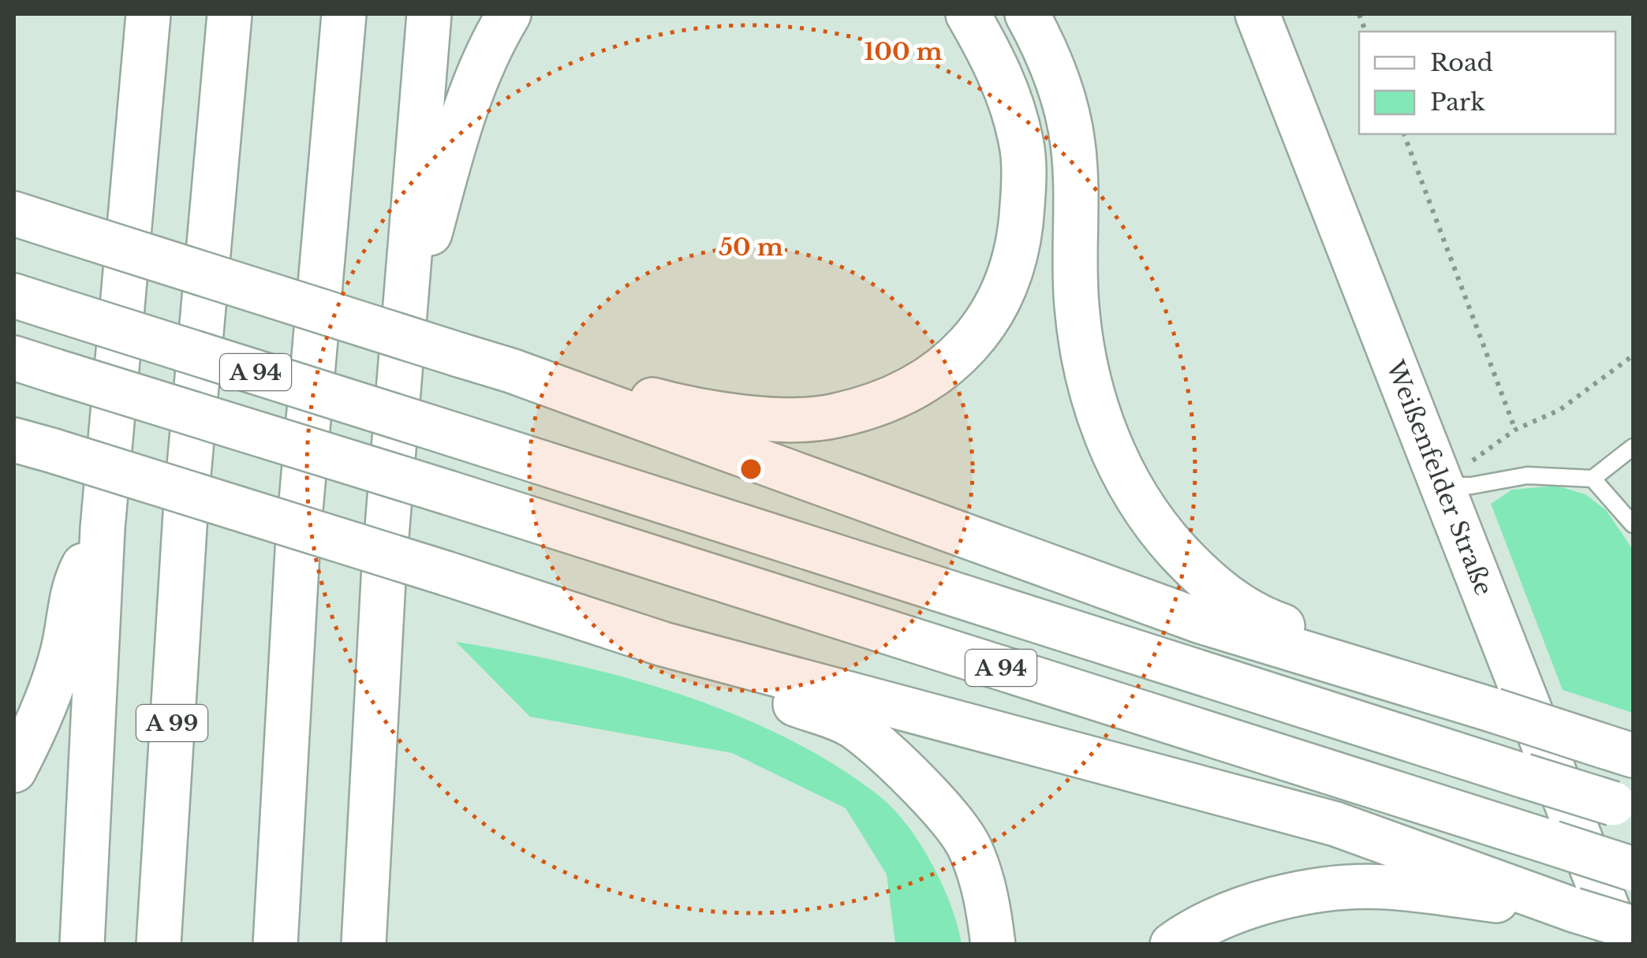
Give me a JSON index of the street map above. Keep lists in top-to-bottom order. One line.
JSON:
{"streets":{"main road":["A 94","Weißenfelder Straße","A 99"]},"legend":["Road","Park"],"rings":["100 m","50 m"]}
